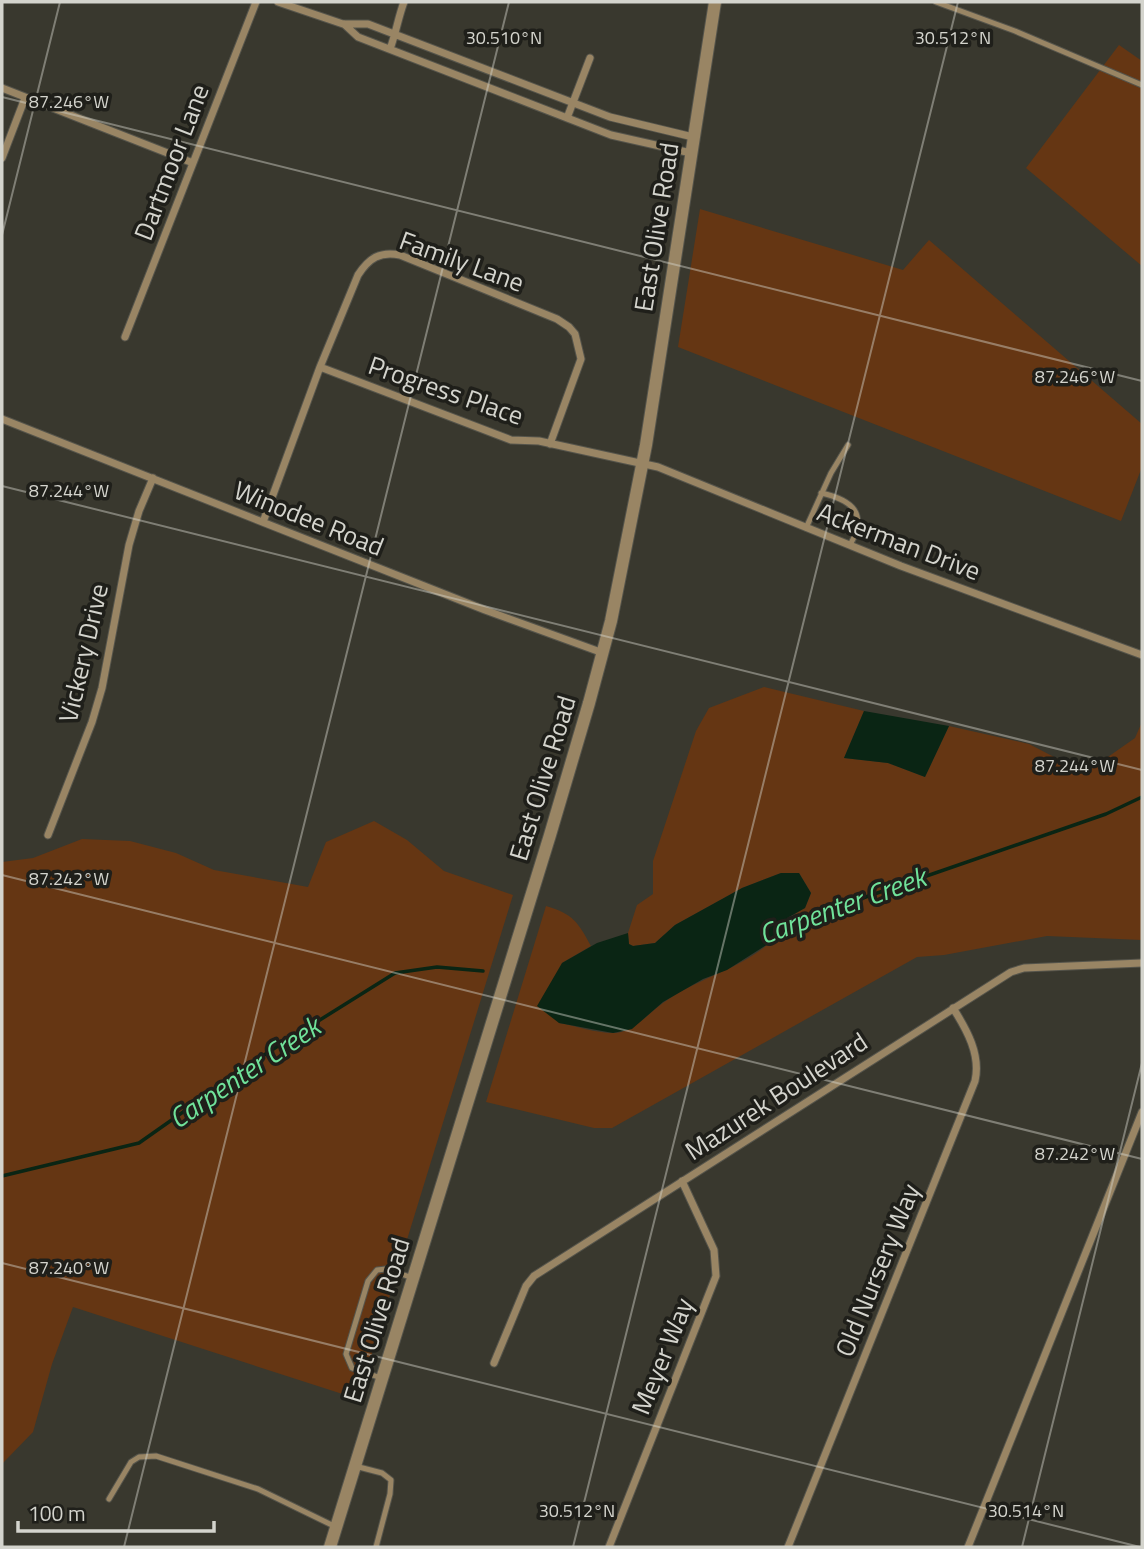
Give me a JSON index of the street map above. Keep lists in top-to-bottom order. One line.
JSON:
{"streets":{"street":["Dartmoor Lane","East Olive Road","Family Lane","Progress Place","Winodee Road","Ackerman Drive","Vickery Drive","Mazurek Boulevard","Old Nursery Way","Meyer Way"]},"crossings":[["East Olive Road","Progress Place"],["East Olive Road","Winodee Road"],["East Olive Road","Ackerman Drive"],["Family Lane","Progress Place"],["Family Lane","Winodee Road"],["Progress Place","Ackerman Drive"],["Winodee Road","Vickery Drive"],["Mazurek Boulevard","Old Nursery Way"],["Mazurek Boulevard","Meyer Way"]],"water":["Carpenter Creek"],"scale_bar":"100 m","coordinates":["30.510°N","30.512°N","87.246°W","87.244°W","87.242°W","87.240°W","30.514°N"]}
